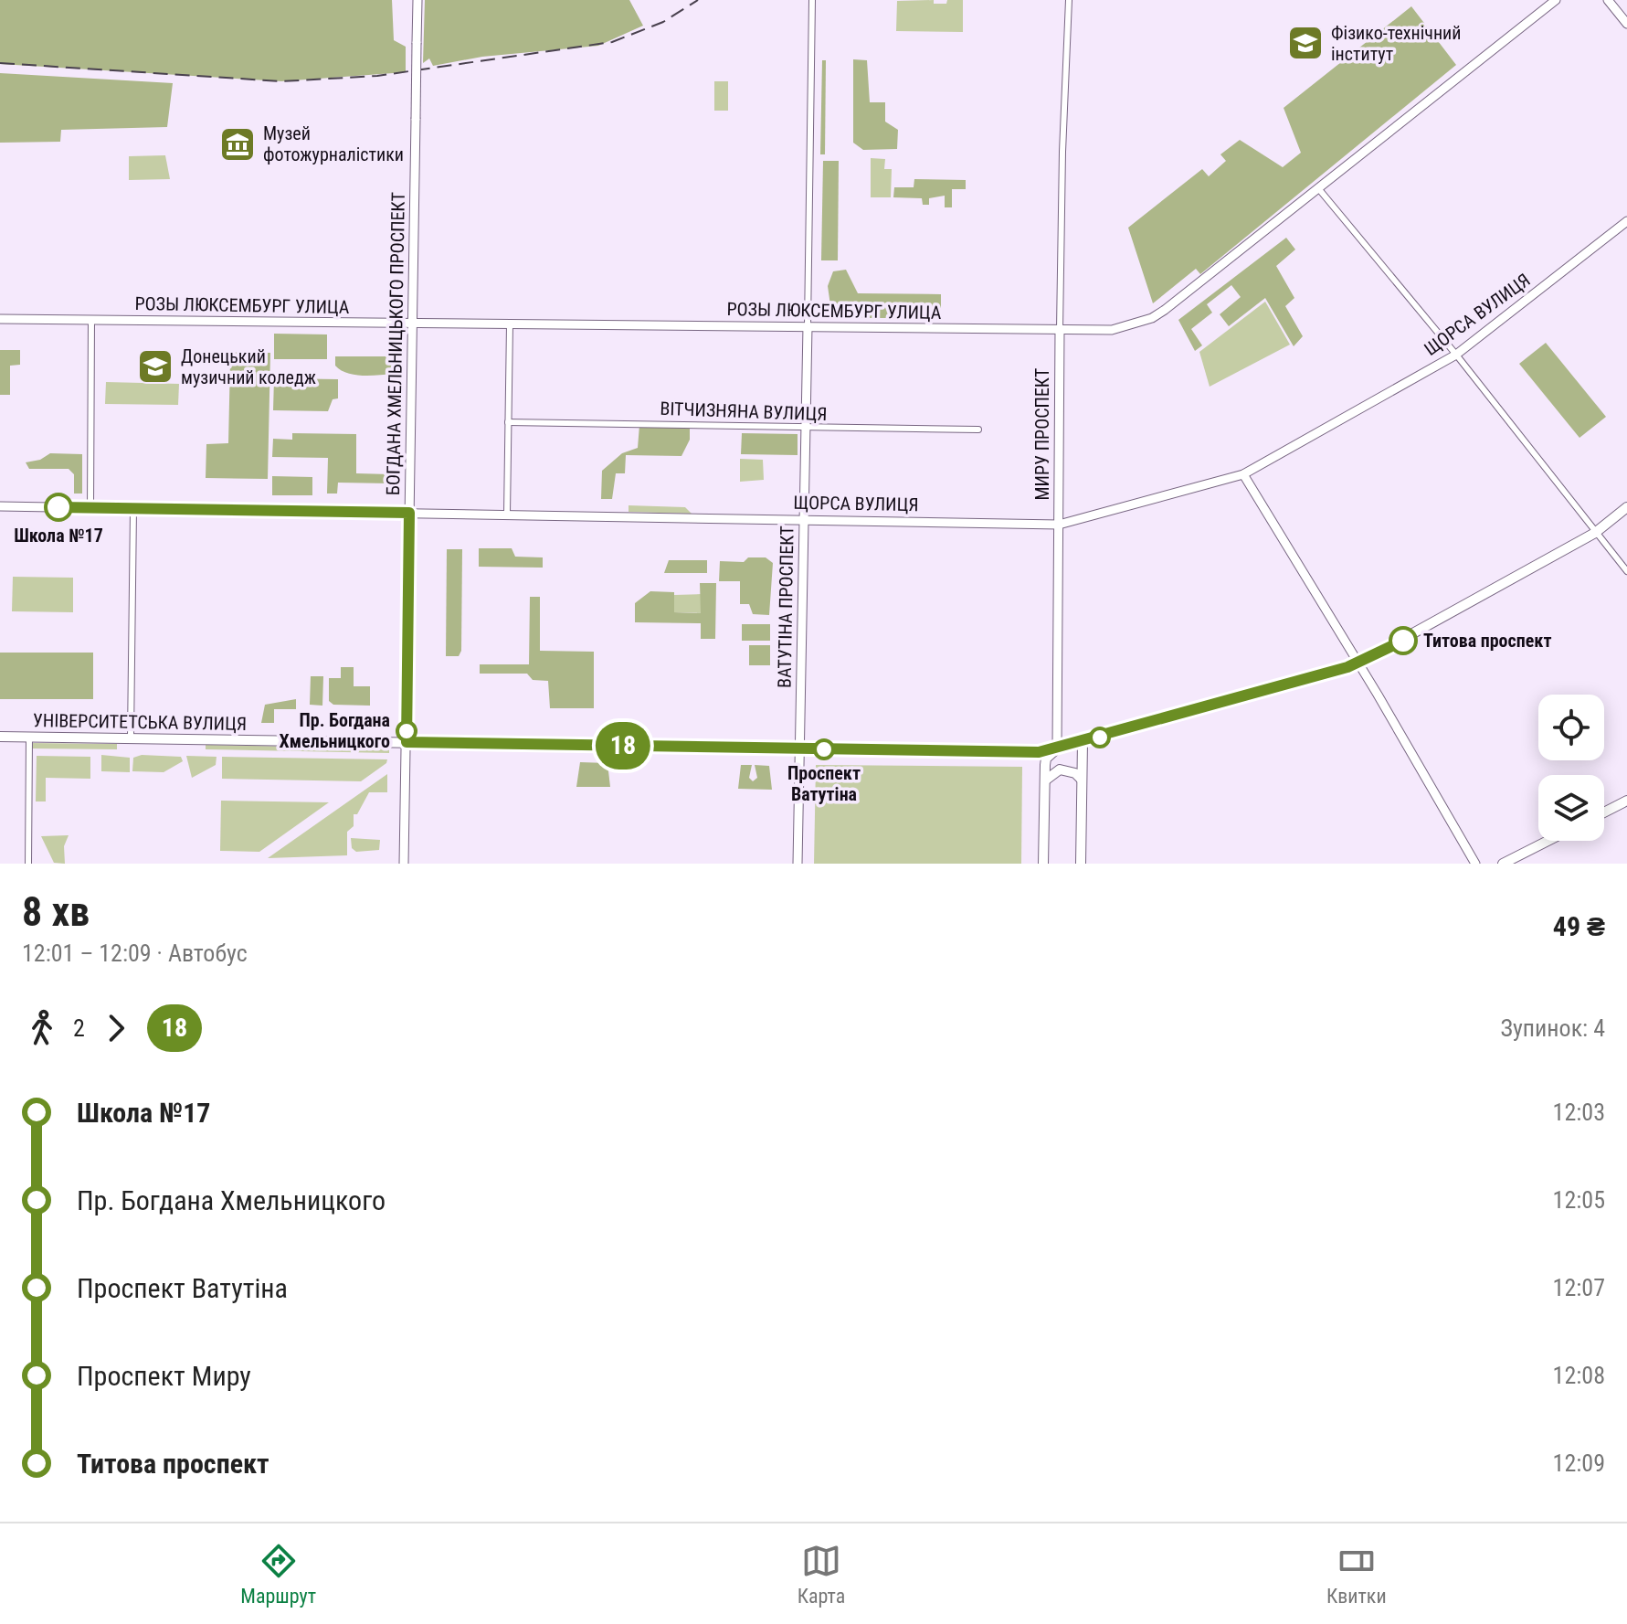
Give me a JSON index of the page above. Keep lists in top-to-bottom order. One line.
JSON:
{"streets":{"main road":["МИРУ ПРОСПЕКТ","УНІВЕРСИТЕТСЬКА ВУЛИЦЯ"],"street":["РОЗЫ ЛЮКСЕМБУРГ УЛИЦА","ЩОРСА ВУЛИЦЯ","БОГДАНА ХМЕЛЬНИЦЬКОГО ПРОСПЕКТ","ВІТЧИЗНЯНА ВУЛИЦЯ","ВАТУТІНА ПРОСПЕКТ"]},"crossings":[["РОЗЫ ЛЮКСЕМБУРГ УЛИЦА","БОГДАНА ХМЕЛЬНИЦЬКОГО ПРОСПЕКТ"],["РОЗЫ ЛЮКСЕМБУРГ УЛИЦА","МИРУ ПРОСПЕКТ"],["РОЗЫ ЛЮКСЕМБУРГ УЛИЦА","ВАТУТІНА ПРОСПЕКТ"],["ЩОРСА ВУЛИЦЯ","БОГДАНА ХМЕЛЬНИЦЬКОГО ПРОСПЕКТ"],["ЩОРСА ВУЛИЦЯ","МИРУ ПРОСПЕКТ"],["ЩОРСА ВУЛИЦЯ","ВАТУТІНА ПРОСПЕКТ"],["БОГДАНА ХМЕЛЬНИЦЬКОГО ПРОСПЕКТ","УНІВЕРСИТЕТСЬКА ВУЛИЦЯ"],["ВІТЧИЗНЯНА ВУЛИЦЯ","ВАТУТІНА ПРОСПЕКТ"],["МИРУ ПРОСПЕКТ","УНІВЕРСИТЕТСЬКА ВУЛИЦЯ"],["ВАТУТІНА ПРОСПЕКТ","УНІВЕРСИТЕТСЬКА ВУЛИЦЯ"]],"places":{"school or university":["Фізико-технічний інститут","Донецький музичний коледж"],"museum":["Музей фотожурналістики"],"other":["Школа №17","Титова проспект","Пр. Богдана Хмельницкого","Проспект Ватутіна"]},"lines":["bus line 18"],"page":{"on_map":"18","heading":["8 хв","12:01 – 12:09 · Автобус","49 ₴"],"legs":["2","18","Зупинок: 4"],"list":[{"name":"Школа №17","value":"12:03"},{"name":"Пр. Богдана Хмельницкого","value":"12:05"},{"name":"Проспект Ватутіна","value":"12:07"},{"name":"Проспект Миру","value":"12:08"},{"name":"Титова проспект","value":"12:09"}],"tabs":["Маршрут","Карта","Квитки"]}}
